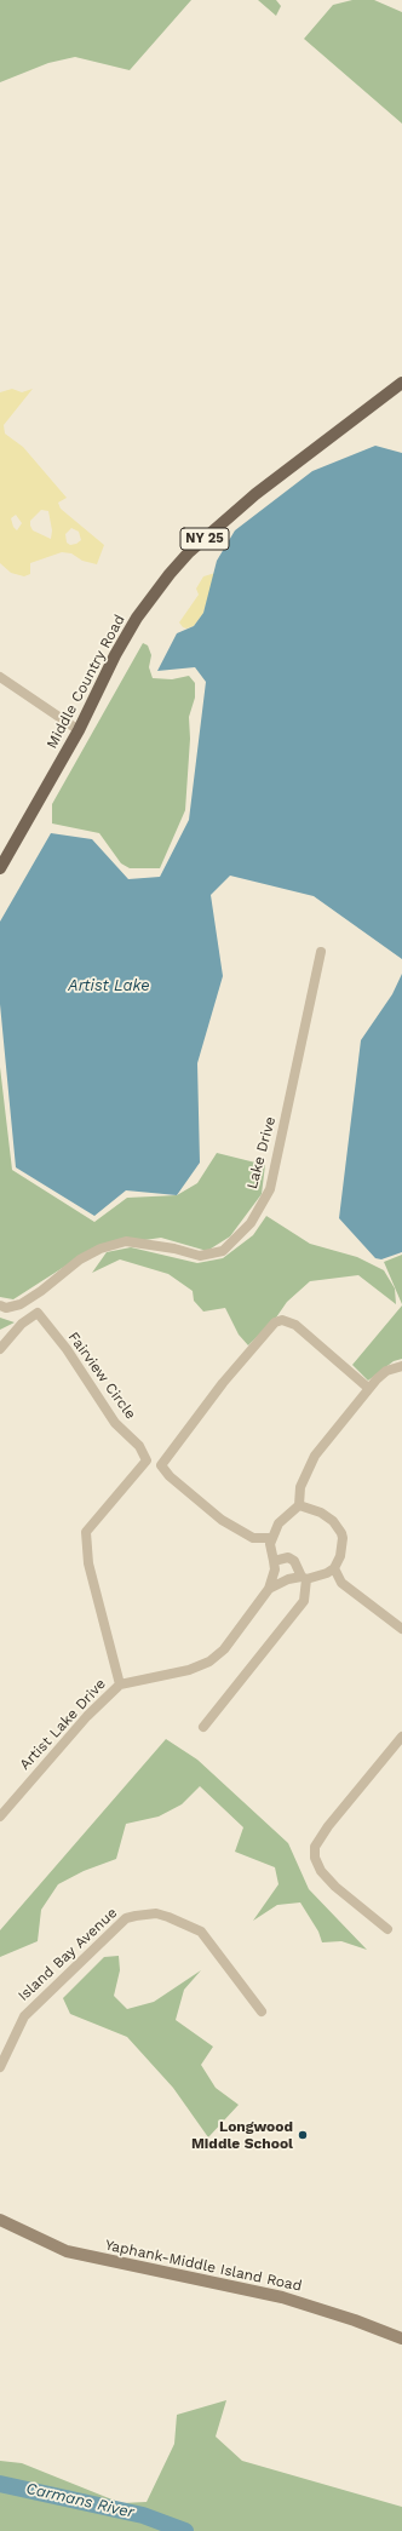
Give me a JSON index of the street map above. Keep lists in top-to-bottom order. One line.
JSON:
{"streets":{"main road":["NY 25","Middle Country Road","Yaphank-Middle Island Road"],"street":["Lake Drive","Fairview Circle","Artist Lake Drive","Island Bay Avenue"]},"crossings":[["Fairview Circle","Artist Lake Drive"]],"water":["Artist Lake","Carmans River"],"places":["Longwood Middle School"]}
